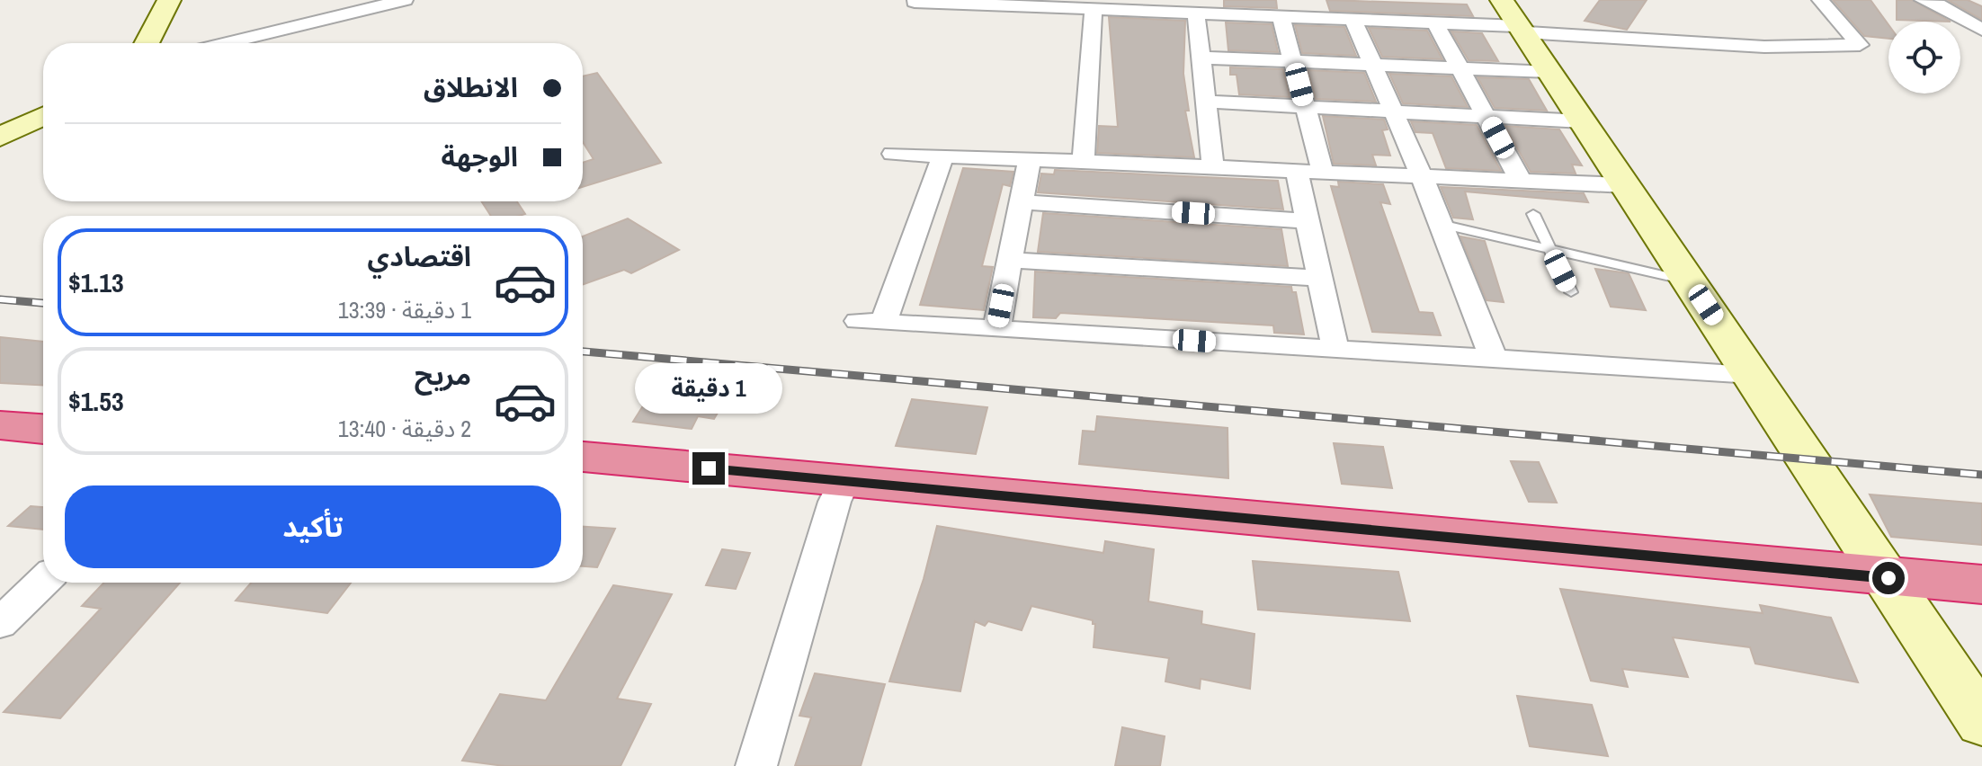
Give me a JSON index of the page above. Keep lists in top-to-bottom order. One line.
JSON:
{"page":{"banner":["الانطلاق","الوجهة"],"list":[{"name":"اقتصادي","note":"1 دقيقة · 13:39","value":"$1.13"},{"name":"مريح","note":"2 دقيقة · 13:40","value":"$1.53"}],"bubble":"1 دقيقة","buttons":"تأكيد"}}
